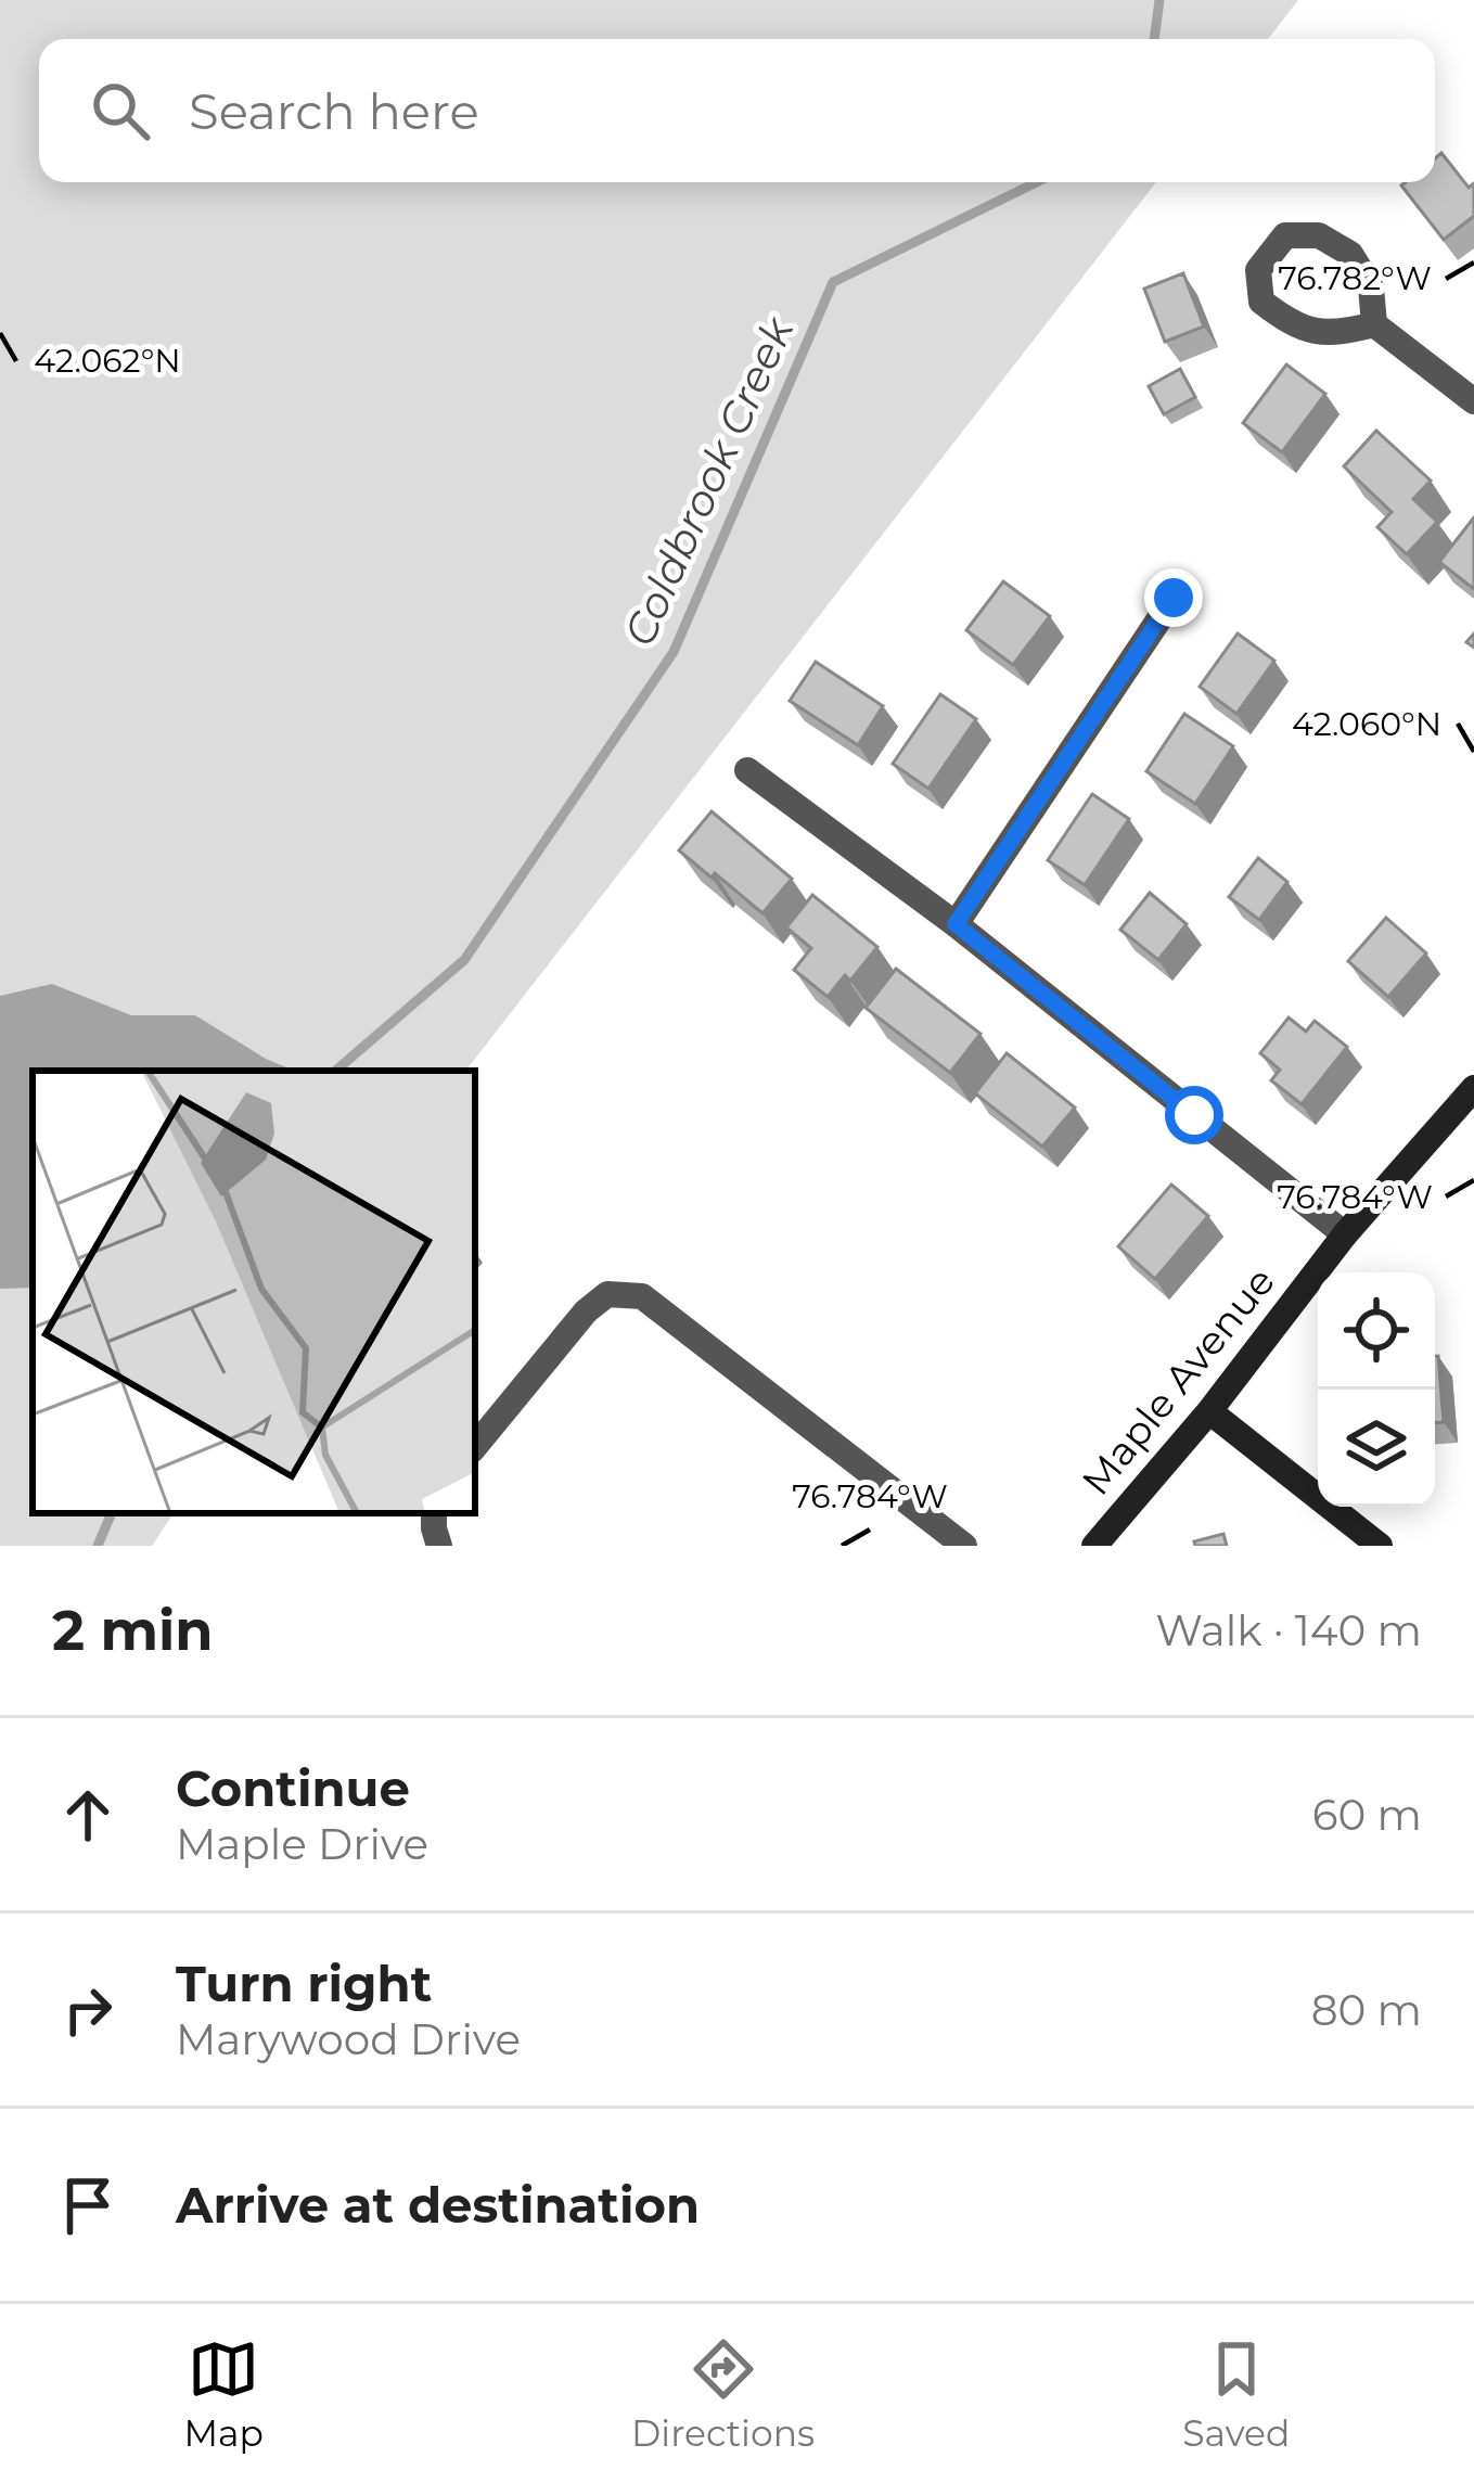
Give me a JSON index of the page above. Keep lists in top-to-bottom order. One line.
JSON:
{"streets":{"main road":["Maple Avenue"]},"water":["Coldbrook Creek"],"page":{"search":"Search here","heading":["2 min","Walk · 140 m"],"list":[["Continue","Maple Drive","60 m"],["Turn right","Marywood Drive","80 m"],"Arrive at destination"],"nav":["Map","Directions","Saved"]},"coordinates":["76.782°W","42.062°N","42.060°N","76.784°W"]}
